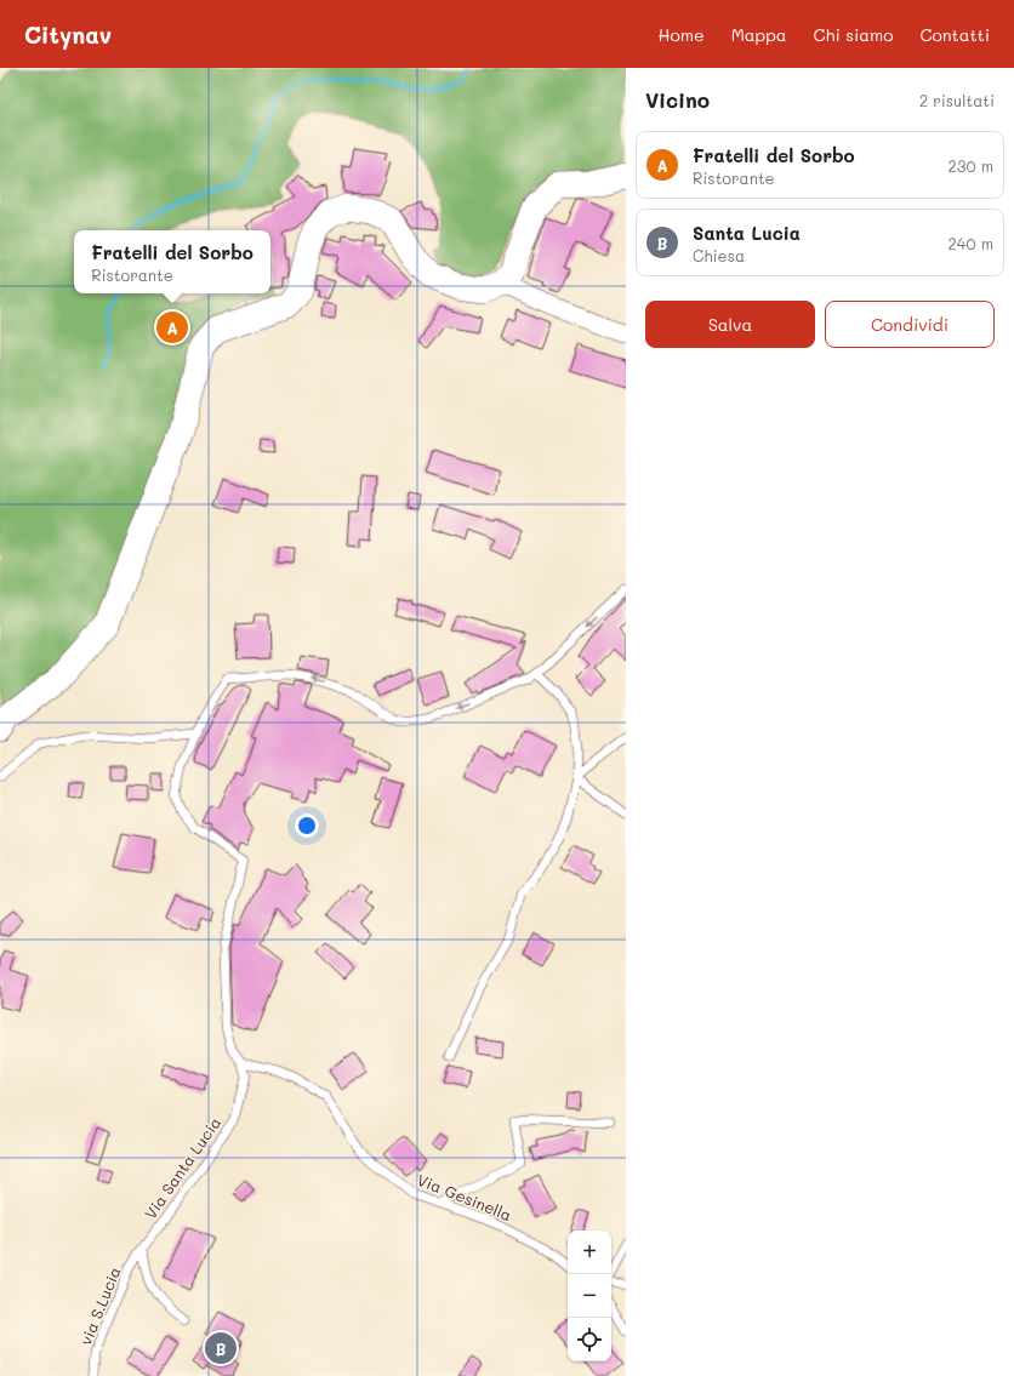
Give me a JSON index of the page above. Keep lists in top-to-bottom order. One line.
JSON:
{"streets":{"lane":["Via Santa Lucia","Via Gesinella","via S.Lucia"]},"crossings":[["Via Santa Lucia","Via Gesinella"],["Via Santa Lucia","via S.Lucia"]],"page":{"header":"Citynav","nav":["Home","Mappa","Chi siamo","Contatti"],"heading":["Vicino","2 risultati"],"list":[{"mark":"A","name":"Fratelli del Sorbo","note":"Ristorante","value":"230 m"},{"mark":"B","name":"Santa Lucia","note":"Chiesa","value":"240 m"}],"popup":["Fratelli del Sorbo","Ristorante"],"buttons":["Salva","Condividi"],"pins":["A","B"],"map_buttons":["+","−"]}}
